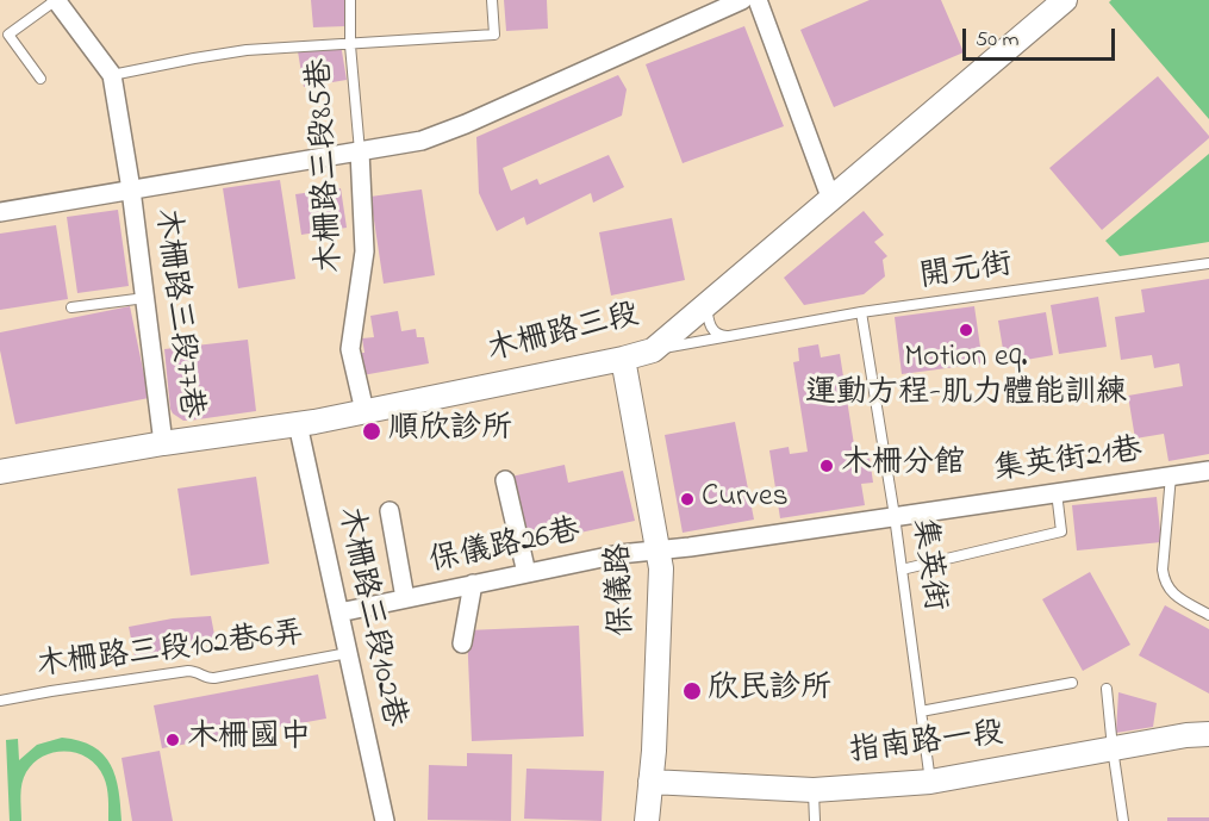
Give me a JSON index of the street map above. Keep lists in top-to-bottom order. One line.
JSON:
{"streets":{"street":["木柵路三段85巷","木柵路三段77巷","木柵路三段","集英街21巷","保儀路26巷","保儀路","木柵路三段102巷","指南路一段"],"lane":["開元街","集英街","木柵路三段102巷6弄"]},"crossings":[["木柵路三段85巷","木柵路三段"],["開元街","木柵路三段"],["開元街","集英街"],["木柵路三段77巷","木柵路三段"],["木柵路三段","保儀路"],["木柵路三段","木柵路三段102巷"],["集英街21巷","保儀路26巷"],["集英街21巷","集英街"],["集英街21巷","保儀路"],["保儀路26巷","保儀路"],["保儀路26巷","木柵路三段102巷"],["集英街","指南路一段"],["保儀路","指南路一段"],["木柵路三段102巷","木柵路三段102巷6弄"]],"places":["Motion eq. 運動方程-肌力體能訓練","順欣診所","木柵分館","Curves","欣民診所","木柵國中"],"scale_bar":"50 m"}
